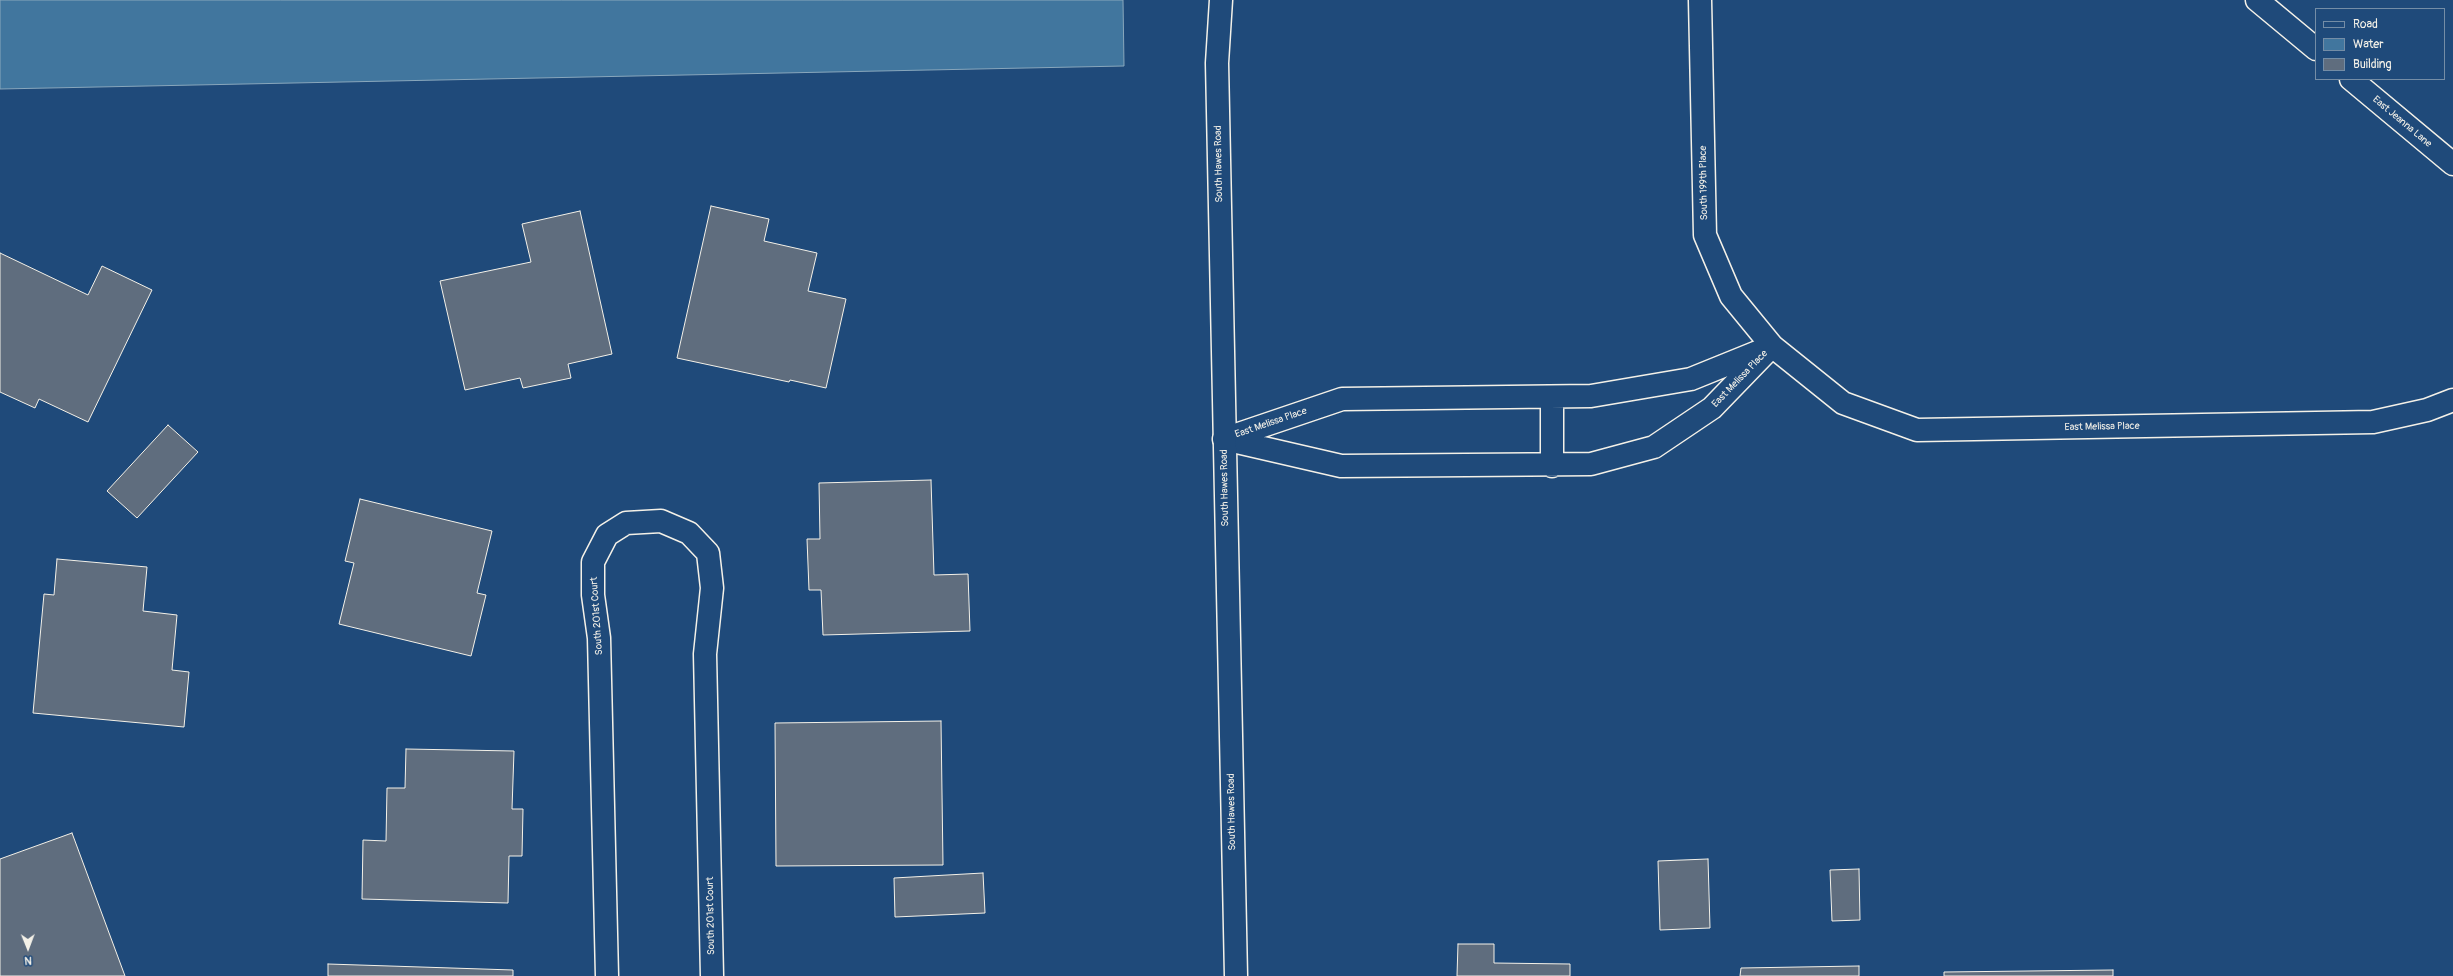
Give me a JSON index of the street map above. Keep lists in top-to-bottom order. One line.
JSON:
{"streets":{"street":["East Jeanna Lane","South Hawes Road","South 199th Place","East Melissa Place","South 201st Court"]},"crossings":[["South Hawes Road","East Melissa Place"],["South 199th Place","East Melissa Place"]],"legend":["Road","Water","Building"],"north":"bottom"}
